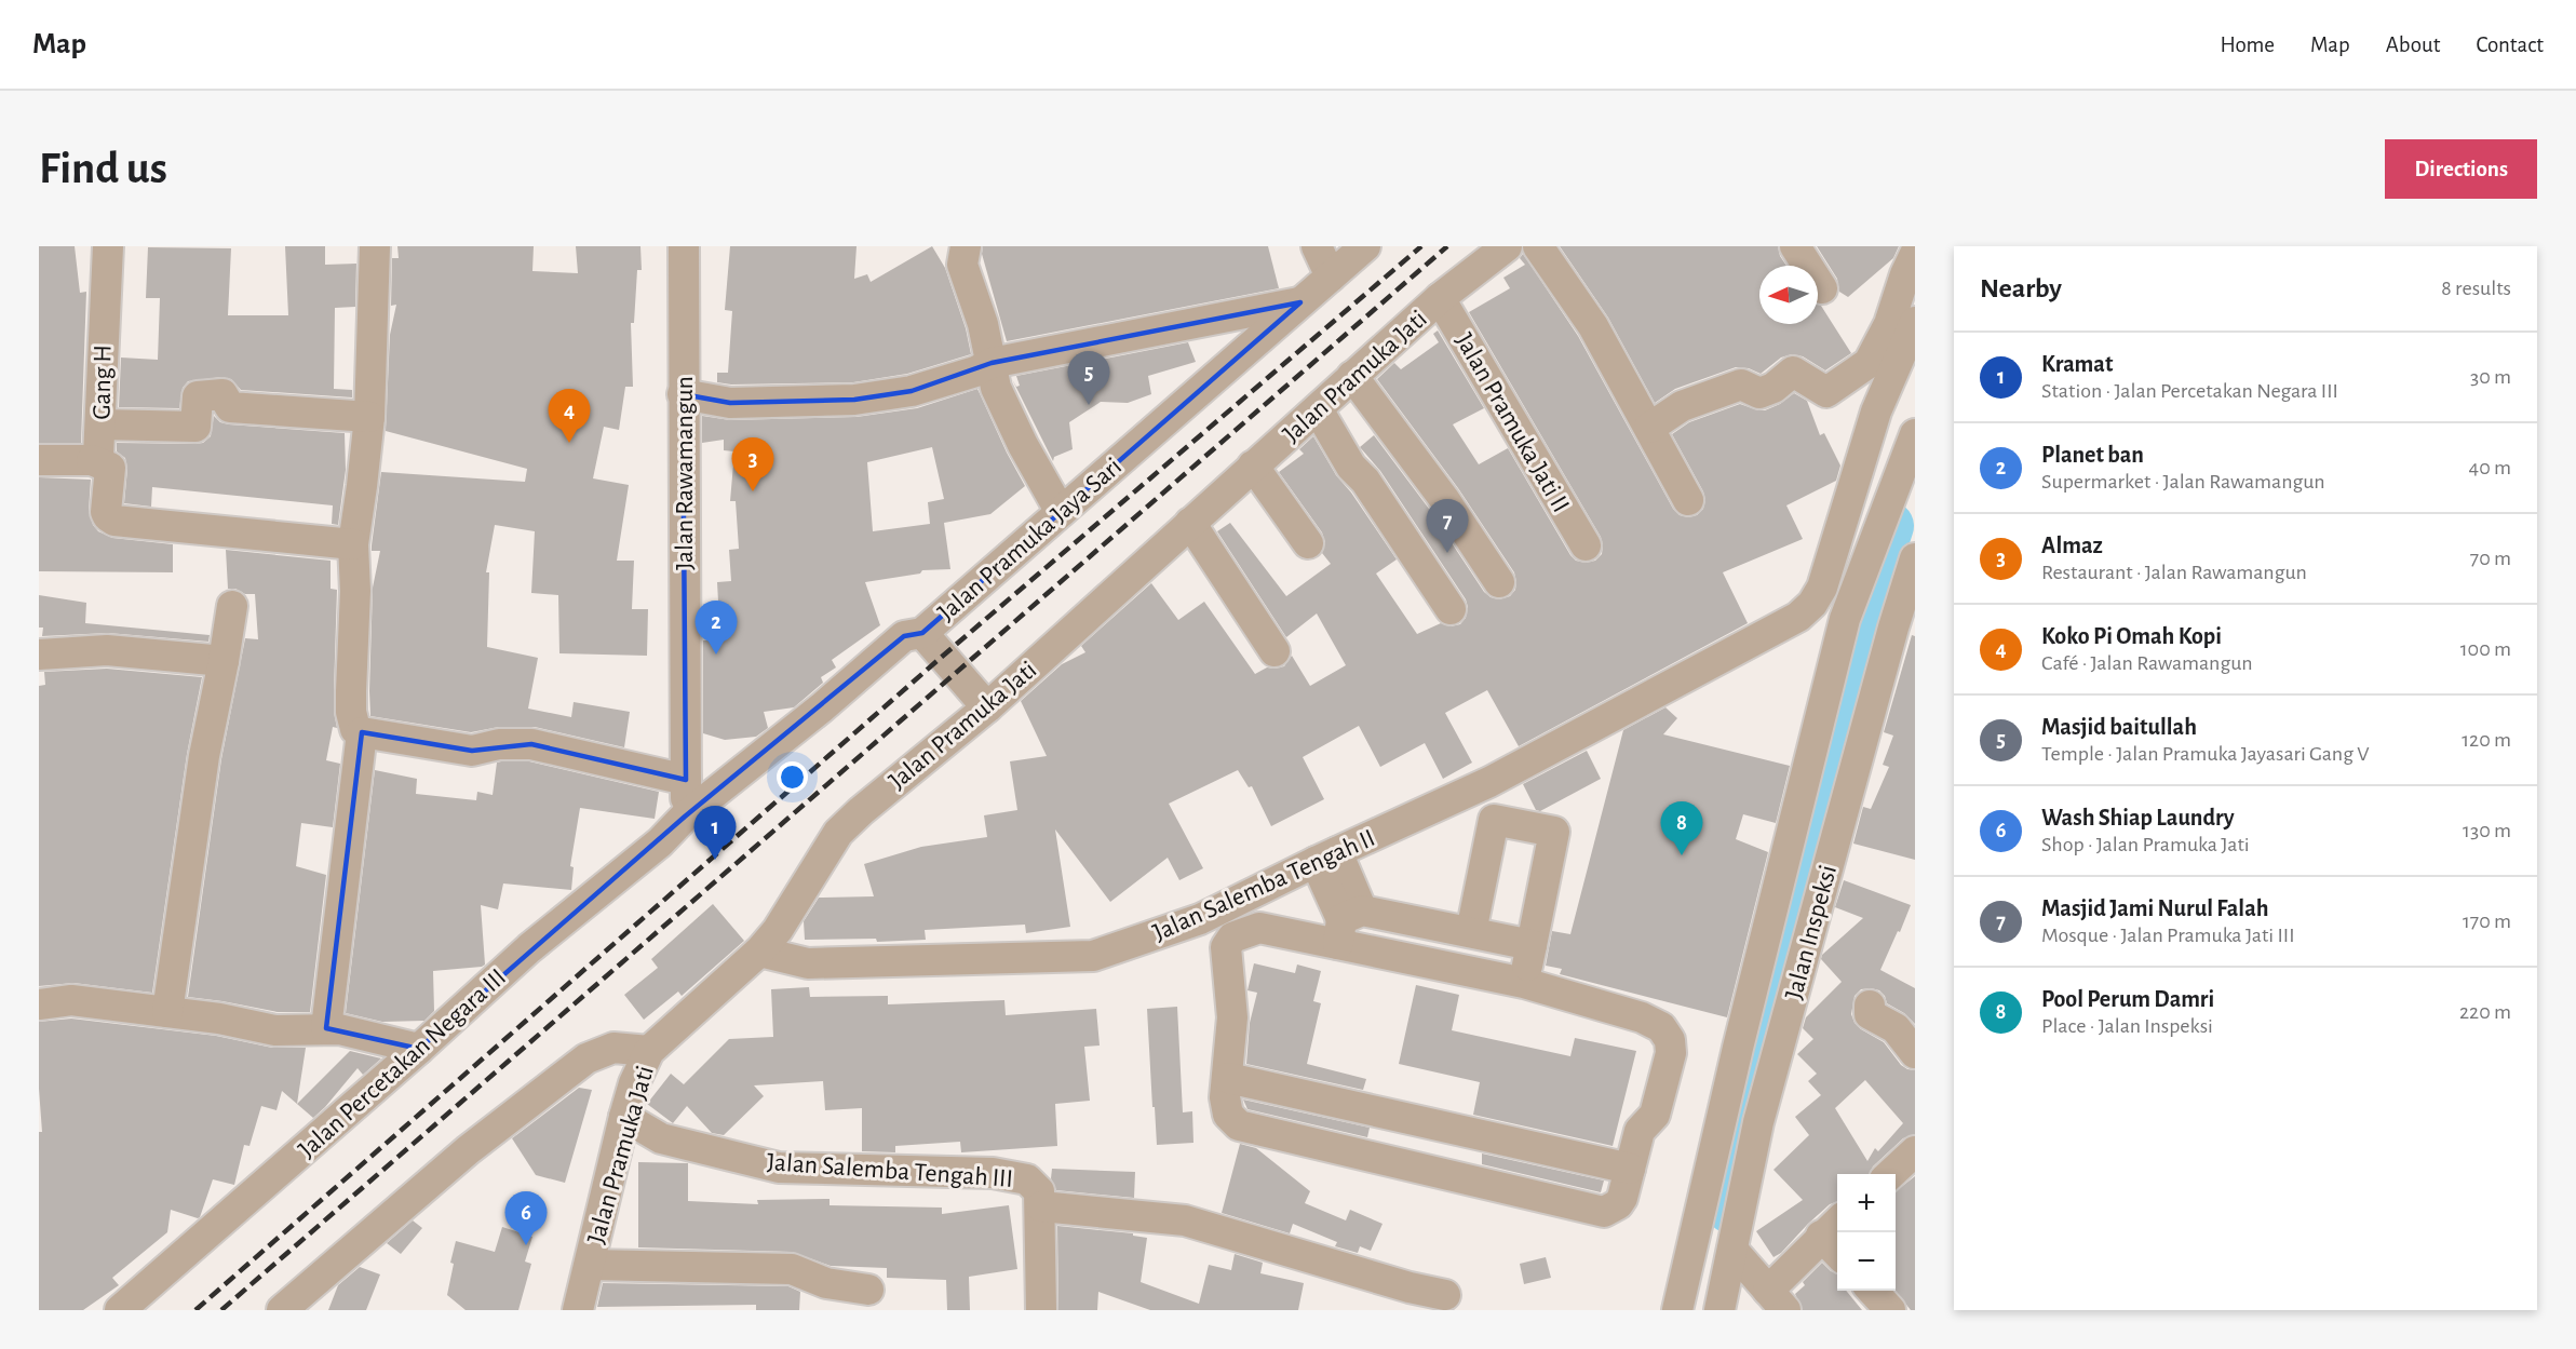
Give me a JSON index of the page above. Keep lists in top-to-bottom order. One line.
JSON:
{"streets":{"street":["Jalan Pramuka Jati","Gang H","Jalan Pramuka Jati II","Jalan Rawamangun","Jalan Pramuka Jaya Sari","Jalan Salemba Tengah II","Jalan Inspeksi","Jalan Percetakan Negara III","Jalan Salemba Tengah III"]},"crossings":[["Jalan Pramuka Jati","Jalan Pramuka Jati II"],["Jalan Pramuka Jati","Jalan Salemba Tengah II"],["Jalan Pramuka Jati","Jalan Salemba Tengah III"],["Jalan Rawamangun","Jalan Pramuka Jaya Sari"],["Jalan Rawamangun","Jalan Percetakan Negara III"],["Jalan Pramuka Jaya Sari","Jalan Percetakan Negara III"]],"north":"left","page":{"header":"Map","nav":["Home","Map","About","Contact"],"buttons":"Directions","title":"Find us","heading":["Nearby","8 results"],"list":[{"mark":"1","name":"Kramat","note":"Station · Jalan Percetakan Negara III","value":"30 m"},{"mark":"2","name":"Planet ban","note":"Supermarket · Jalan Rawamangun","value":"40 m"},{"mark":"3","name":"Almaz","note":"Restaurant · Jalan Rawamangun","value":"70 m"},{"mark":"4","name":"Koko Pi Omah Kopi","note":"Café · Jalan Rawamangun","value":"100 m"},{"mark":"5","name":"Masjid baitullah","note":"Temple · Jalan Pramuka Jayasari Gang V","value":"120 m"},{"mark":"6","name":"Wash Shiap Laundry","note":"Shop · Jalan Pramuka Jati","value":"130 m"},{"mark":"7","name":"Masjid Jami Nurul Falah","note":"Mosque · Jalan Pramuka Jati III","value":"170 m"},{"mark":"8","name":"Pool Perum Damri","note":"Place · Jalan Inspeksi","value":"220 m"}],"pins":["5","4","3","7","2","8","1","6"],"map_buttons":["+","−"]}}
